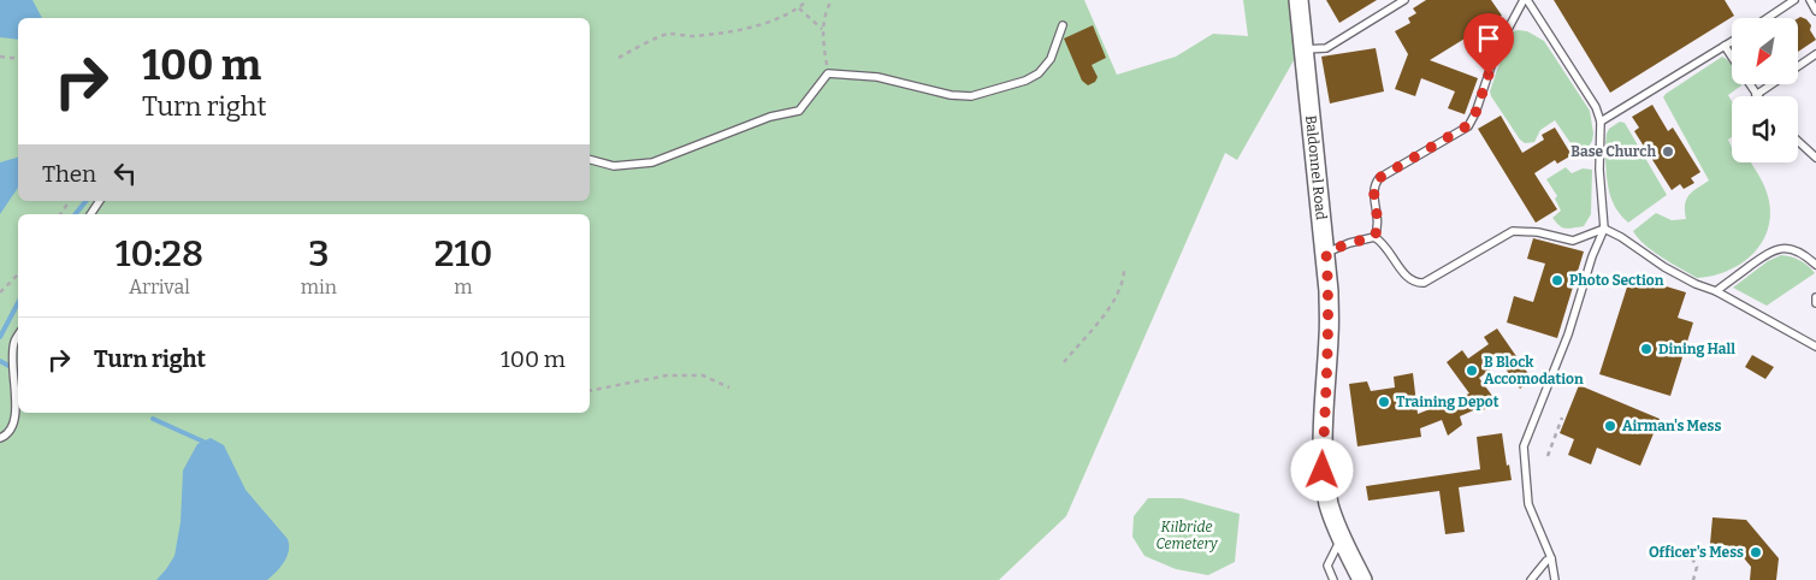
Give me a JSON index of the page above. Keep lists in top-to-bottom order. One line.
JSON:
{"streets":{"street":["Baldonnel Road"]},"parks":["Kilbride Cemetery"],"places":["Base Church","Photo Section","Dining Hall","B Block Accomodation","Training Depot","Airman's Mess","Officer's Mess"],"north":"bottom left","page":{"turn":["100 m","Turn right"],"then":"Then","eta":["10:28","Arrival","3","min","210","m"],"list":[{"name":"Turn right","value":"100 m"}]}}
